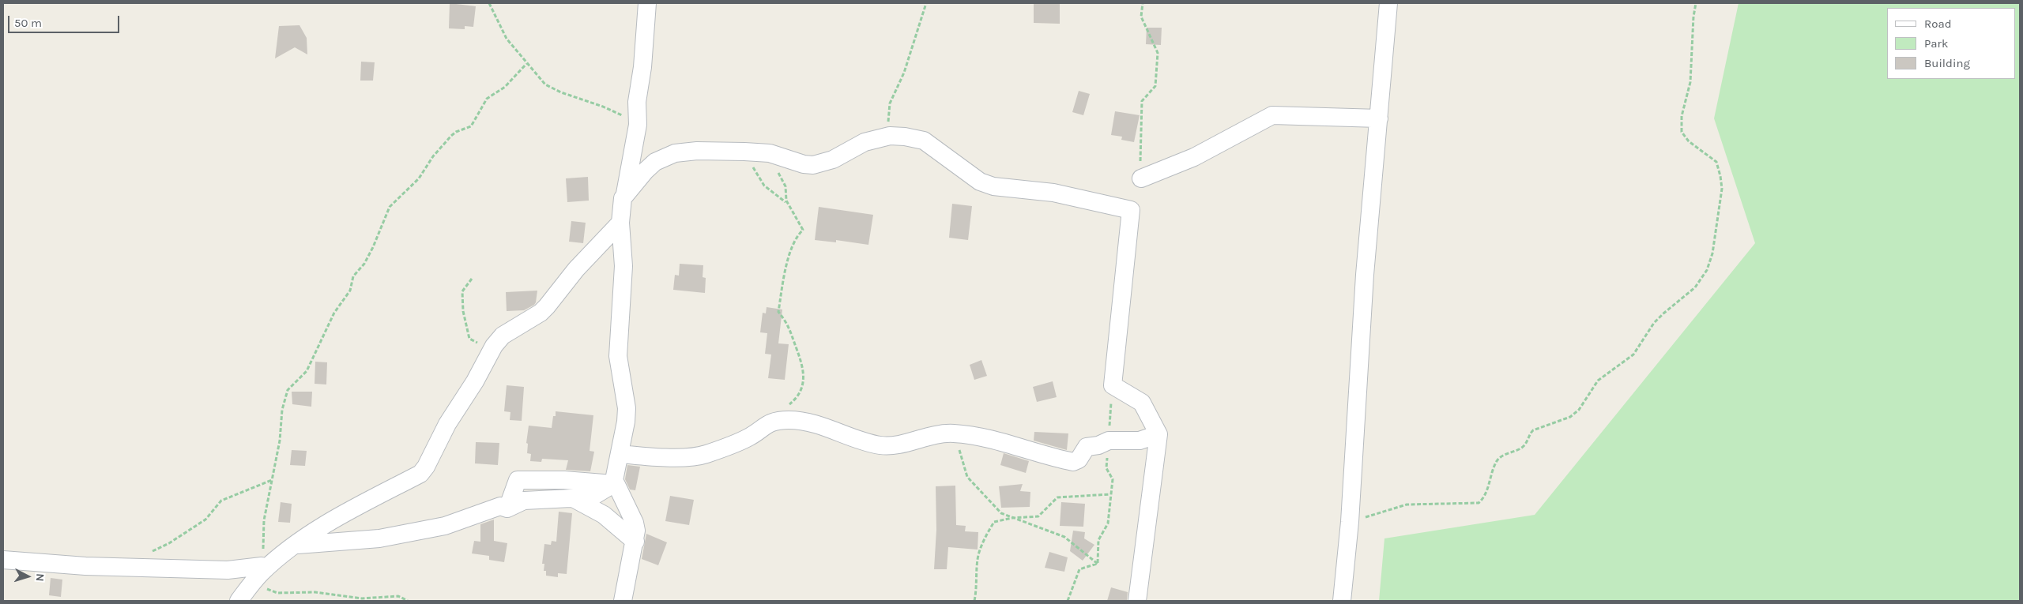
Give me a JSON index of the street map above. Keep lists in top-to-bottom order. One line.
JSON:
{"legend":["Road","Park","Building"],"scale_bar":"50 m","north":"right"}
